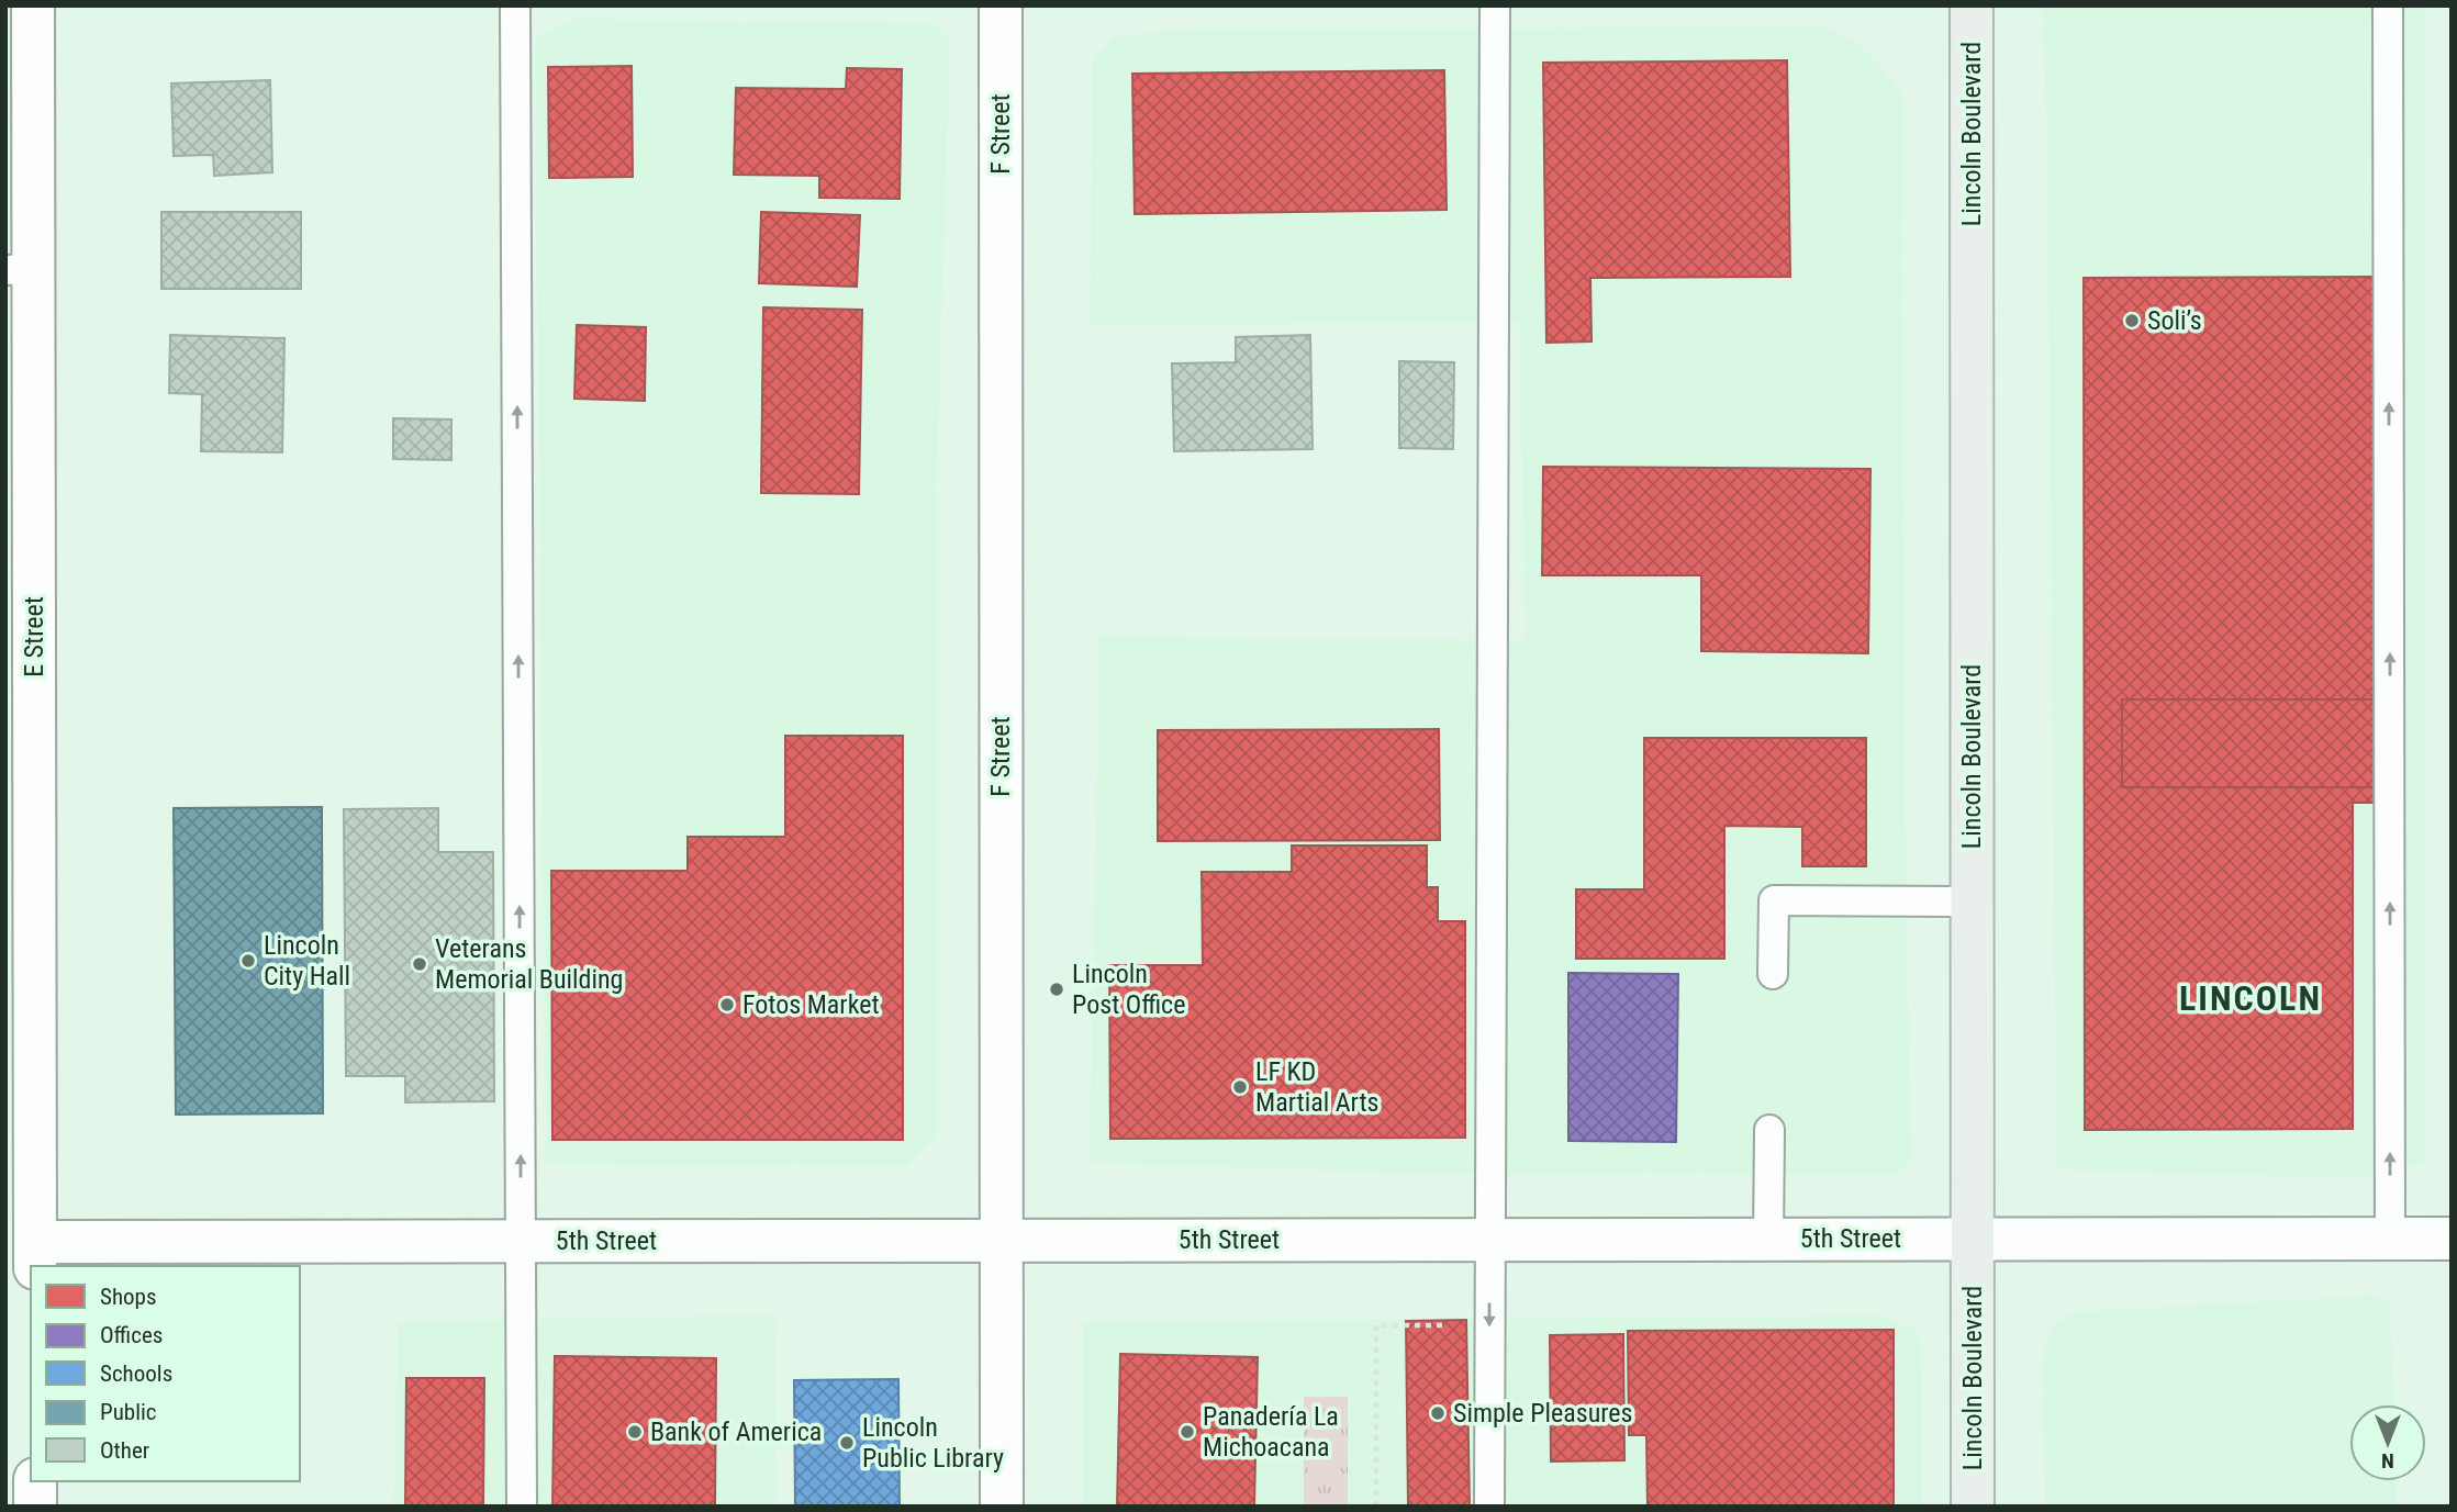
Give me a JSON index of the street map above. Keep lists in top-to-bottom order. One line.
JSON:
{"streets":{"main road":["Lincoln Boulevard"],"street":["F Street","E Street","5th Street"]},"crossings":[["F Street","5th Street"],["Lincoln Boulevard","5th Street"],["E Street","5th Street"]],"districts":["LINCOLN"],"places":["Soli’s","Lincoln City Hall","Veterans Memorial Building","Lincoln Post Office","Fotos Market","LF KD Martial Arts","Simple Pleasures","Bank of America","Panadería La Michoacana","Lincoln Public Library"],"legend":["Shops","Offices","Schools","Public","Other"],"north":"bottom"}
